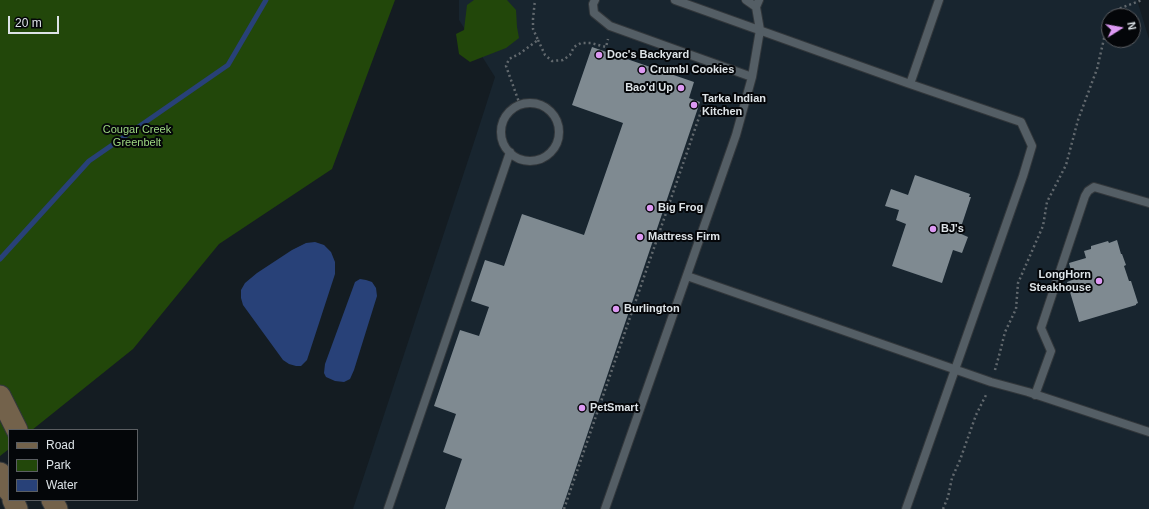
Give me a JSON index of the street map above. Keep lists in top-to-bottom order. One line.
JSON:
{"parks":["Cougar Creek Greenbelt"],"places":["Doc's Backyard","Crumbl Cookies","Bao'd Up","Tarka Indian Kitchen","Big Frog","BJ's","Mattress Firm","LongHorn Steakhouse","Burlington","PetSmart"],"legend":["Road","Park","Water"],"scale_bar":"20 m","north":"right"}
